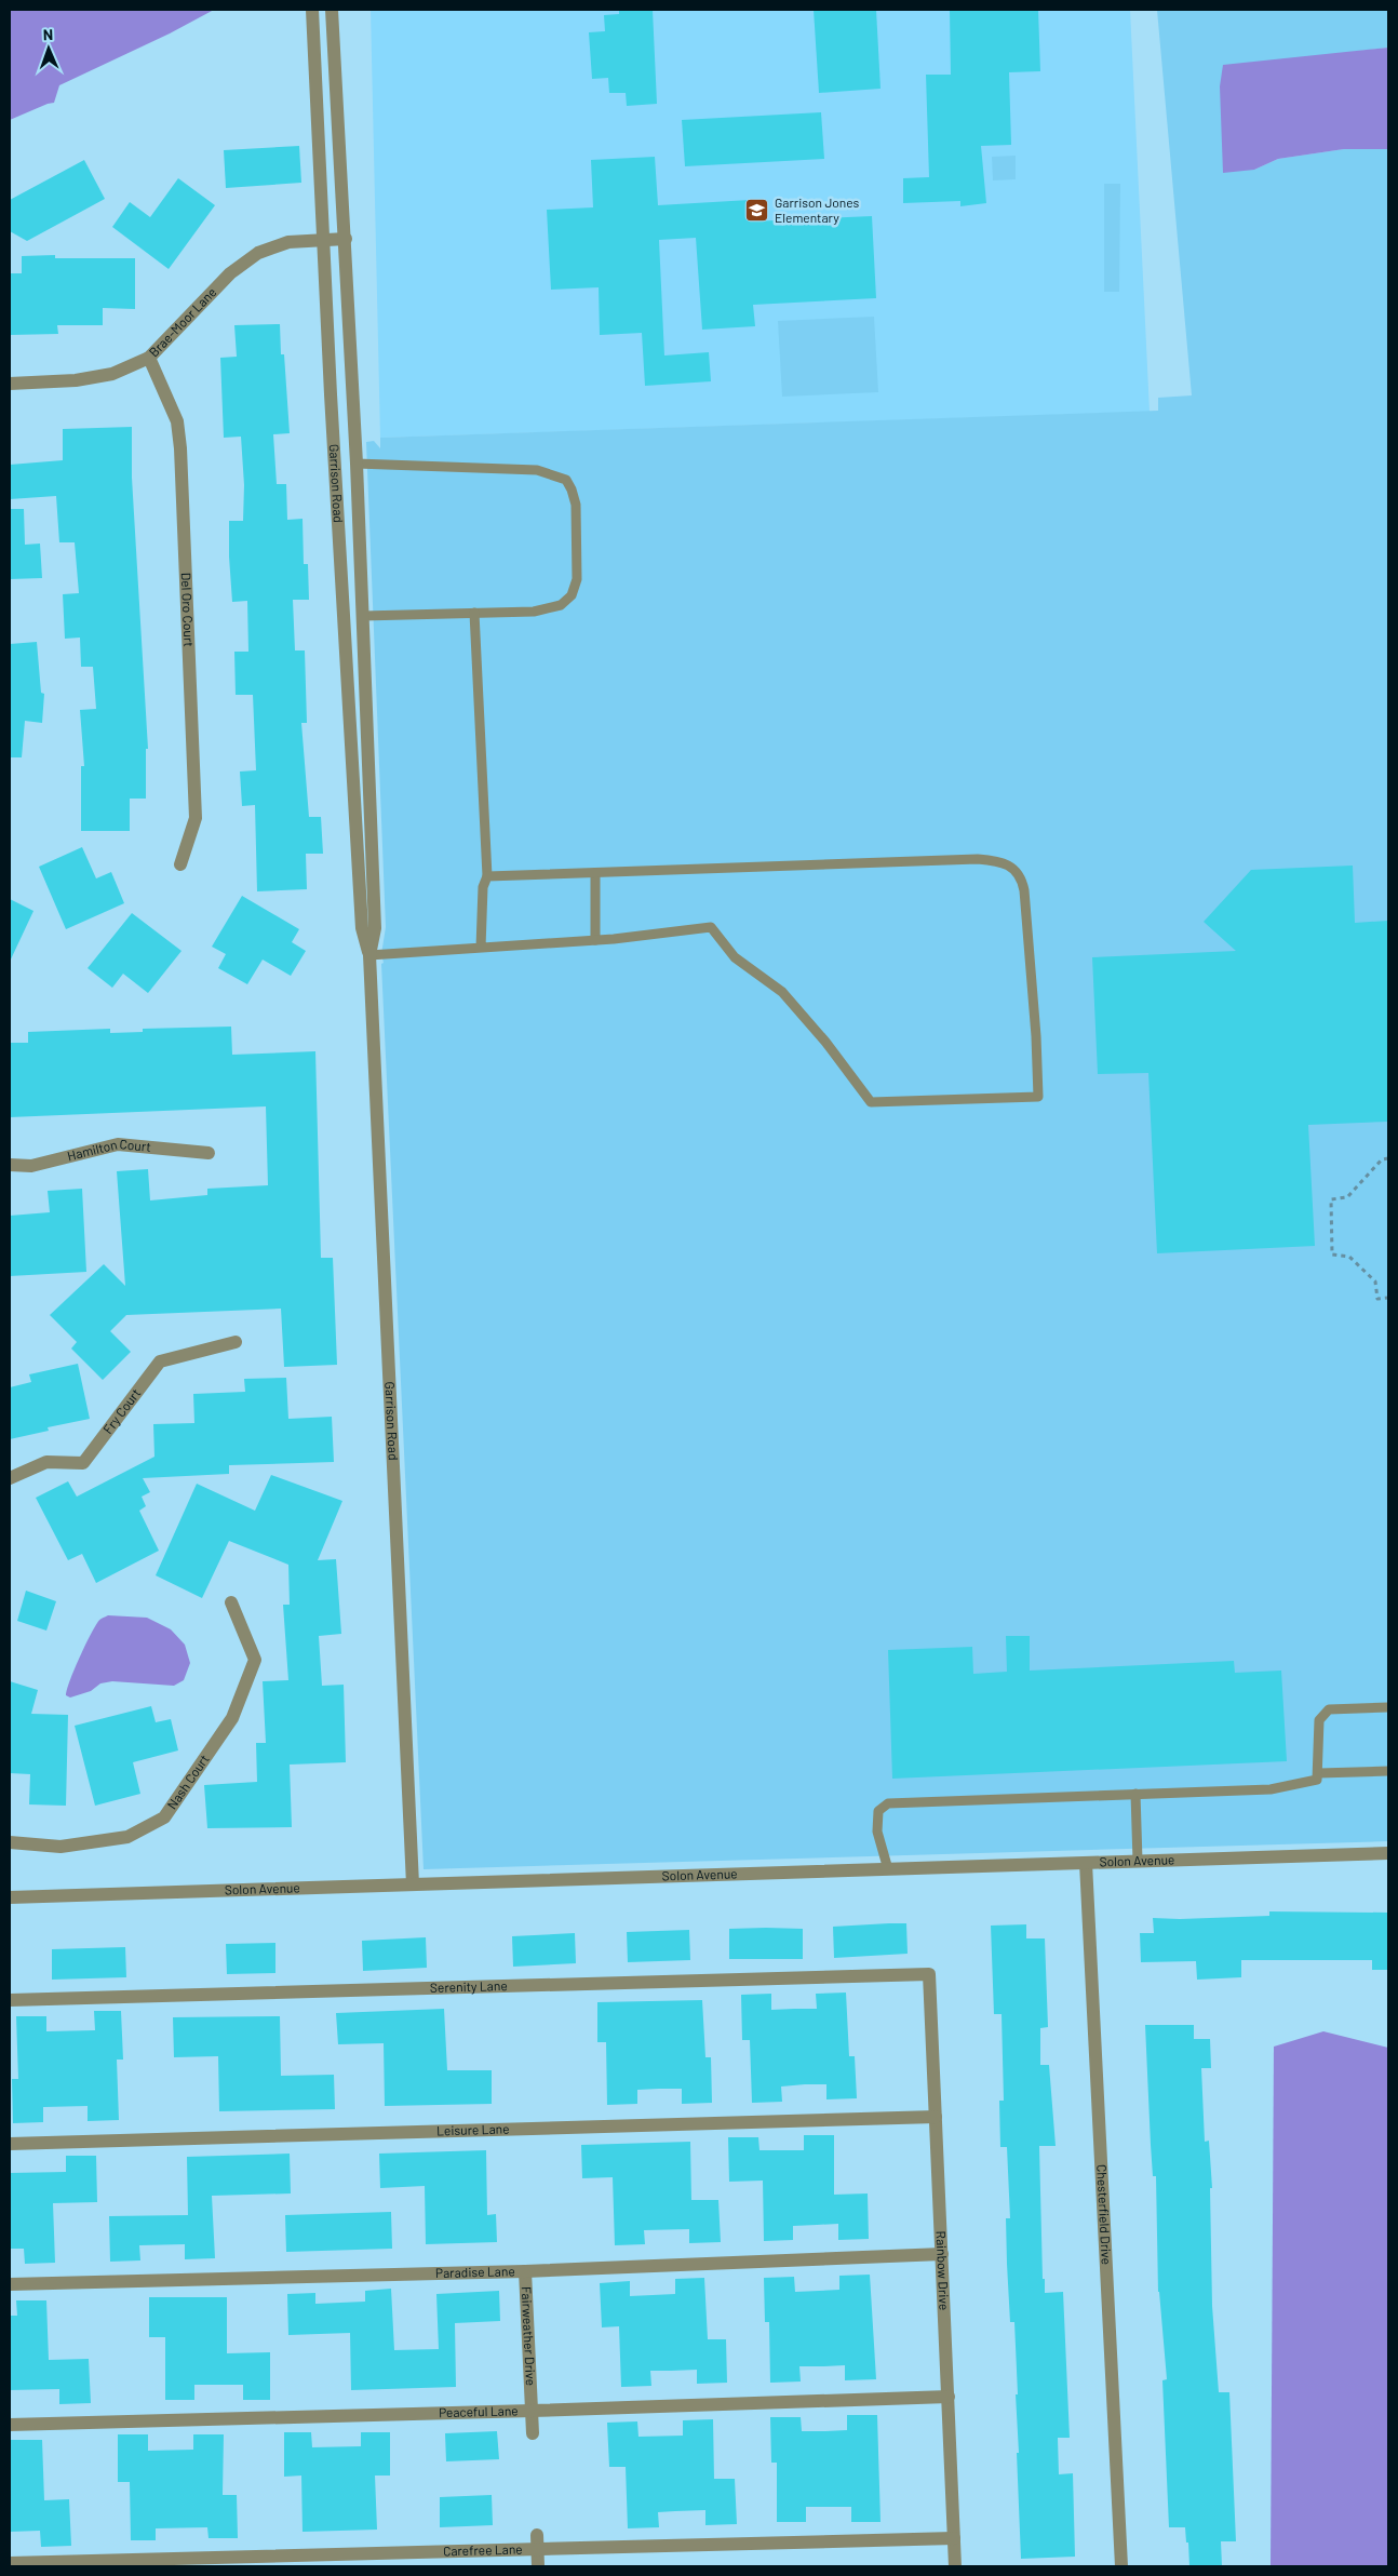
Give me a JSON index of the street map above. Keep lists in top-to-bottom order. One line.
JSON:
{"streets":{"street":["Brae-Moor Lane","Garrison Road","Del Oro Court","Hamilton Court","Fry Court","Nash Court","Solon Avenue","Serenity Lane","Leisure Lane","Chesterfield Drive","Rainbow Drive","Paradise Lane","Fairweather Drive","Peaceful Lane","Carefree Lane"]},"crossings":[["Brae-Moor Lane","Garrison Road"],["Brae-Moor Lane","Del Oro Court"],["Garrison Road","Solon Avenue"],["Solon Avenue","Chesterfield Drive"],["Serenity Lane","Rainbow Drive"],["Leisure Lane","Rainbow Drive"],["Rainbow Drive","Paradise Lane"],["Rainbow Drive","Peaceful Lane"],["Rainbow Drive","Carefree Lane"],["Paradise Lane","Fairweather Drive"],["Fairweather Drive","Peaceful Lane"]],"places":{"school or university":["Garrison Jones Elementary"]},"north":"top"}
